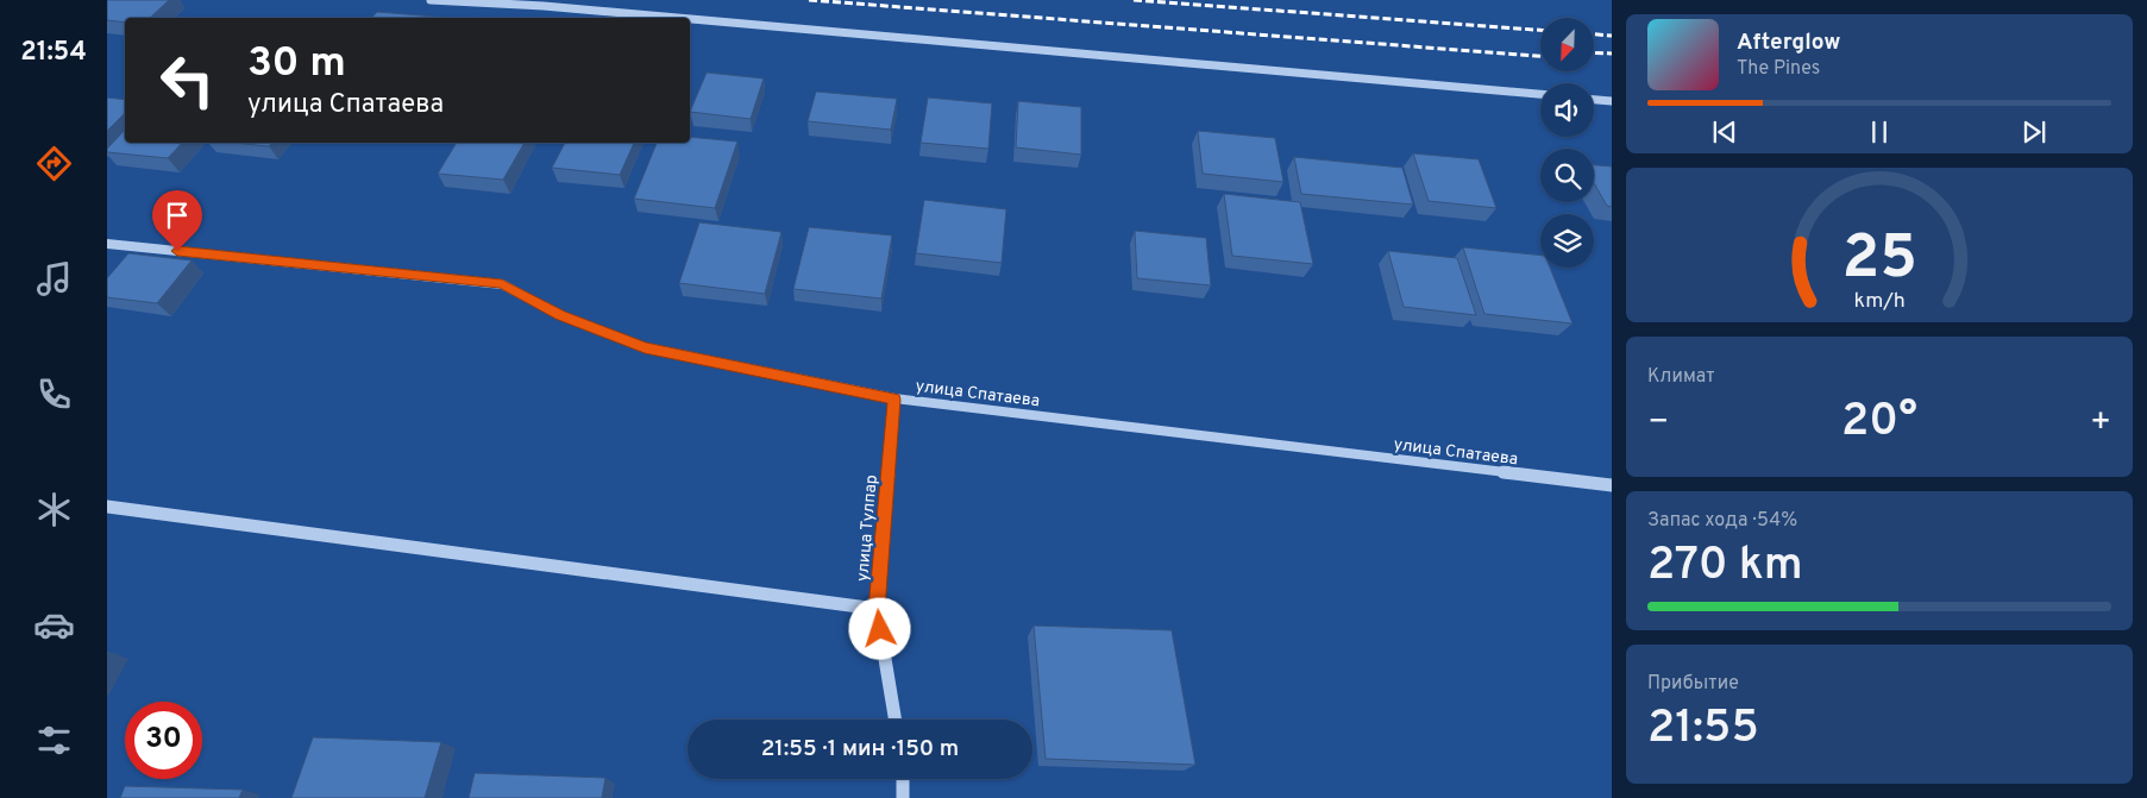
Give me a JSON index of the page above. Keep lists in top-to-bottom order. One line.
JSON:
{"streets":{"street":["улица Спатаева","улица Тулпар"]},"crossings":[["улица Спатаева","улица Тулпар"]],"north":"bottom left","page":{"tabs":"21:54","turn":["30 m","улица Спатаева"],"song":["Afterglow","The Pines"],"tile":["Климат",["Запас хода · 54%","270 km"],["Прибытие","21:55"]],"heat":["−","20°","+"],"limit":"30","trip":"21:55 · 1 мин · 150 m","gauge":["25","km/h"]}}
